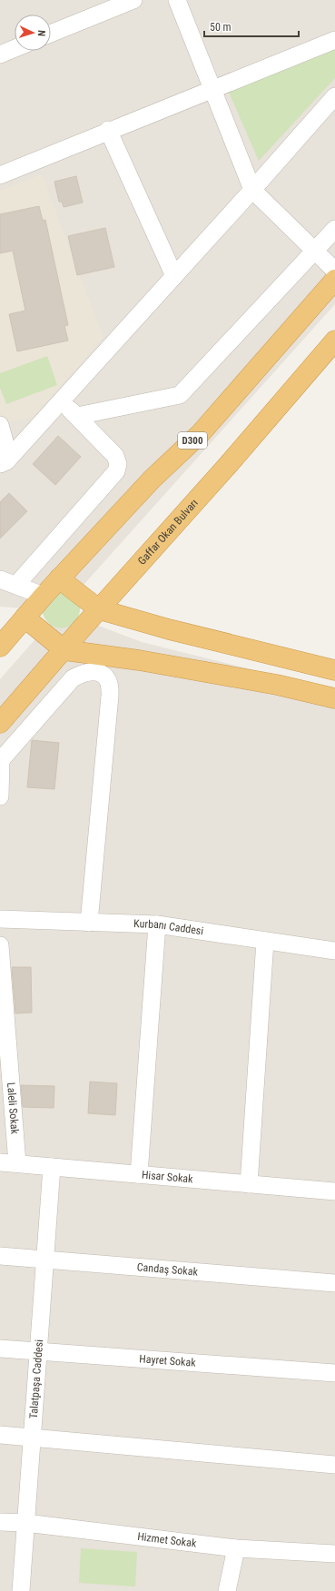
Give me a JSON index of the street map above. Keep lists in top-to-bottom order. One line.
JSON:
{"streets":{"highway":["D300","Gaffar Okan Bulvarı"],"street":["Kurbanı Caddesi","Laleli Sokak","Hisar Sokak","Candaş Sokak","Hayret Sokak","Talatpaşa Caddesi","Hizmet Sokak"]},"crossings":[["Laleli Sokak","Hisar Sokak"],["Hisar Sokak","Talatpaşa Caddesi"],["Candaş Sokak","Talatpaşa Caddesi"],["Hayret Sokak","Talatpaşa Caddesi"],["Talatpaşa Caddesi","Hizmet Sokak"]],"scale_bar":"50 m","north":"right"}
